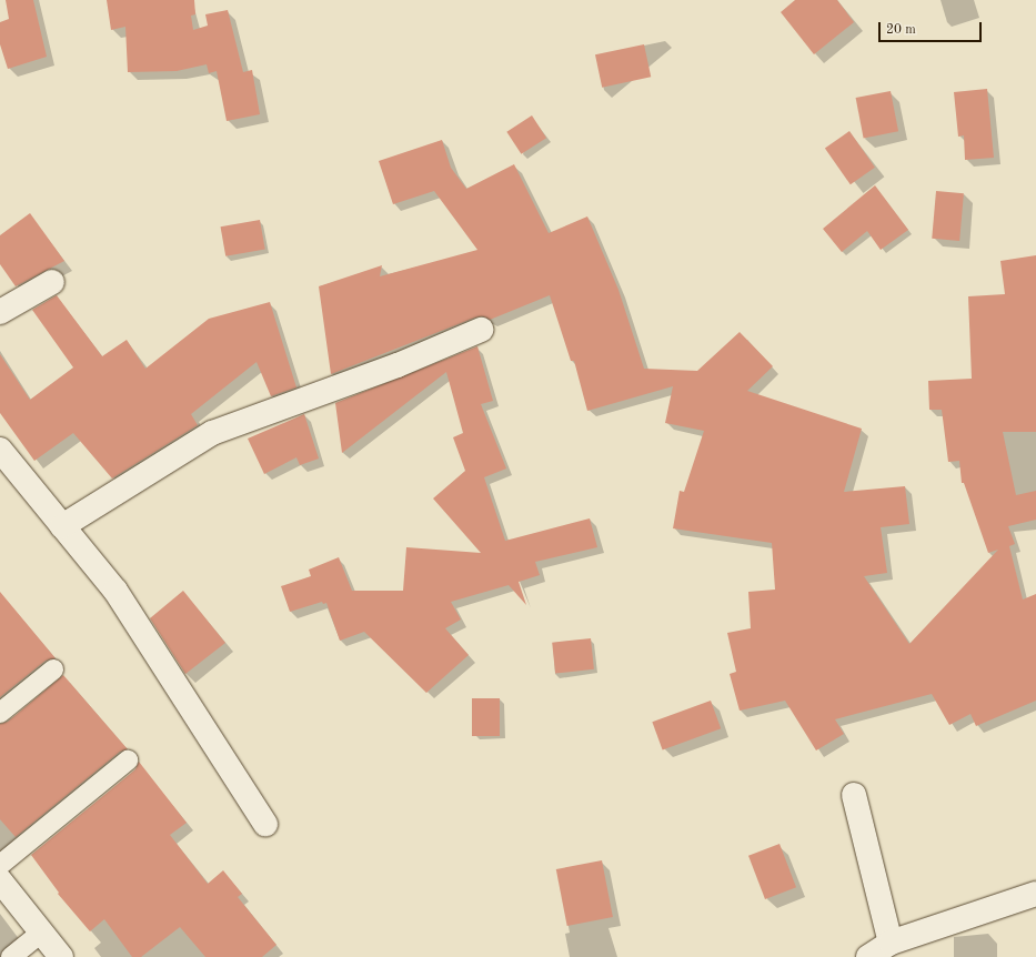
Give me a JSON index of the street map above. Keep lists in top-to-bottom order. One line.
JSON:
{"scale_bar":"20 m"}
